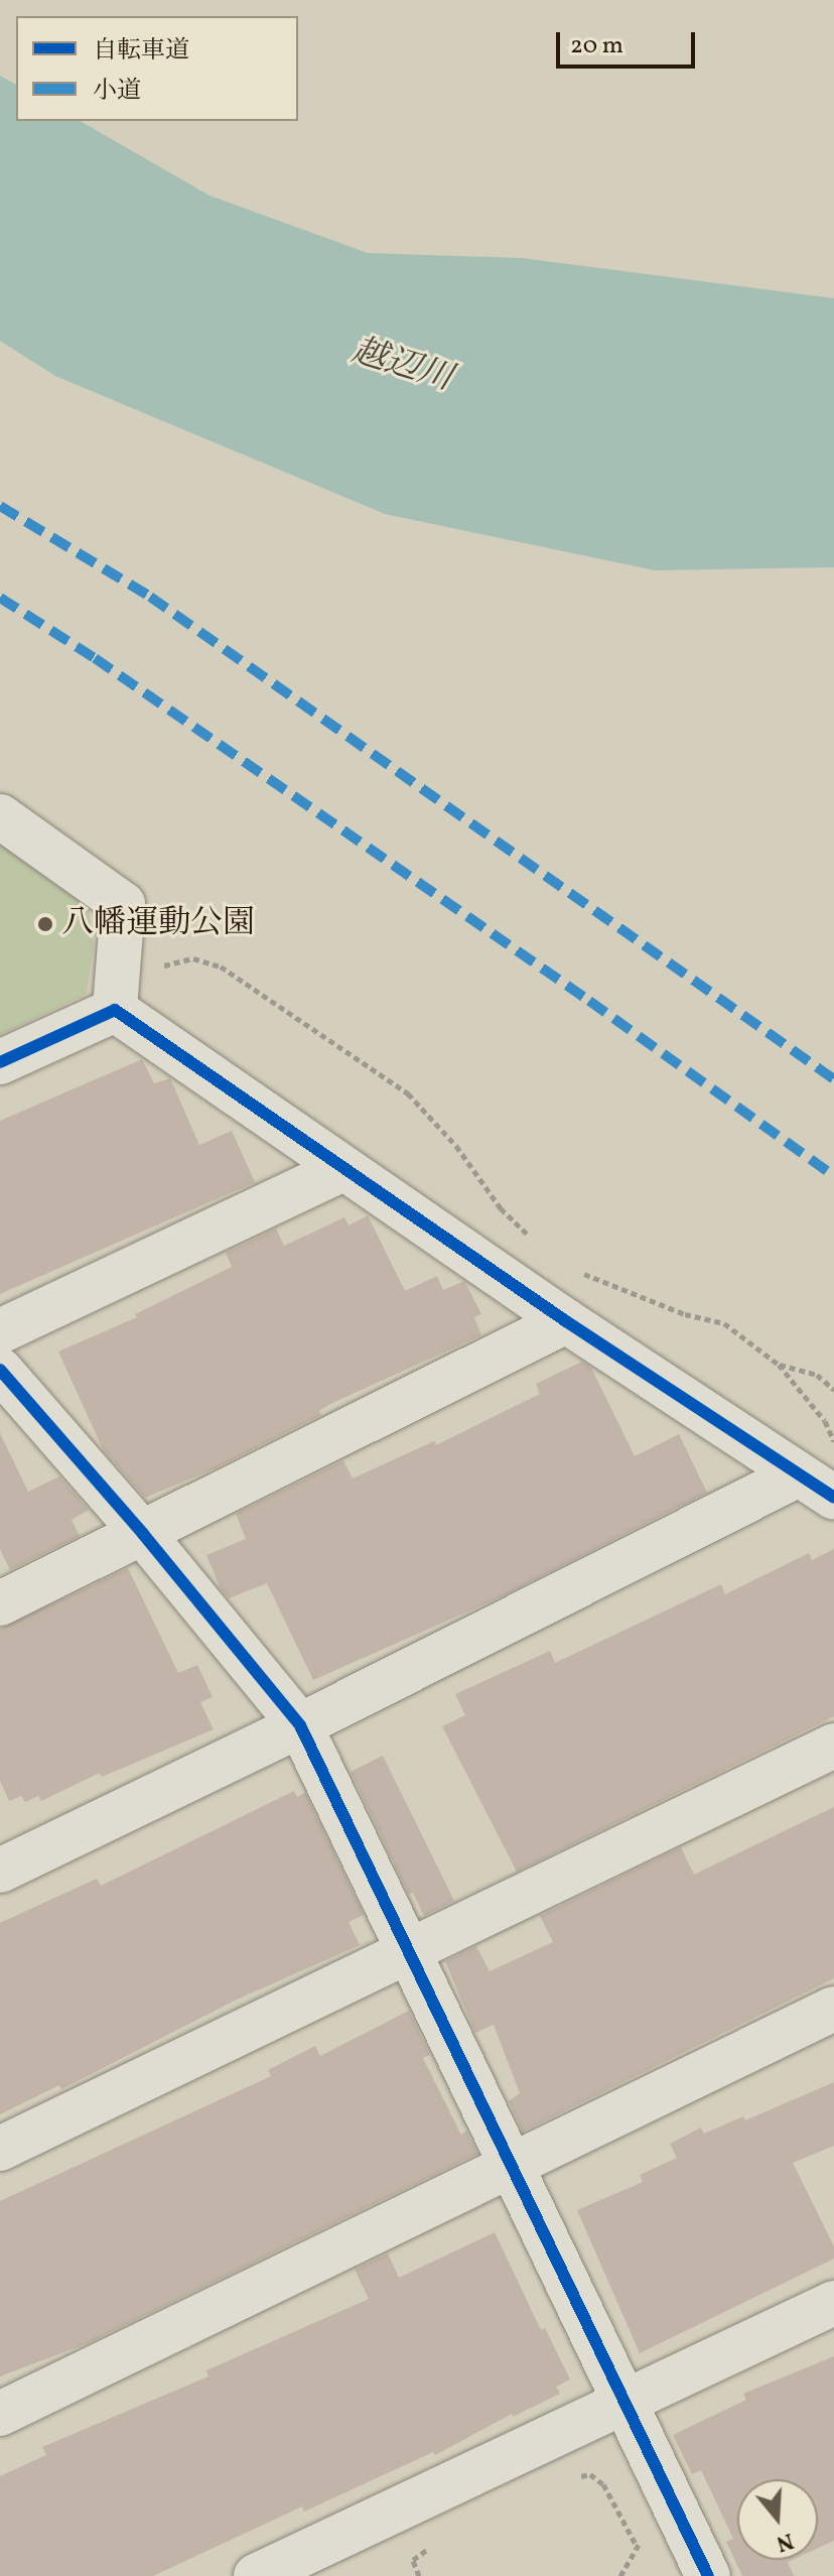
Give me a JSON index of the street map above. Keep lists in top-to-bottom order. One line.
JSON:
{"water":["越辺川"],"places":["八幡運動公園"],"legend":["自転車道","小道"],"scale_bar":"20 m","north":"bottom"}
